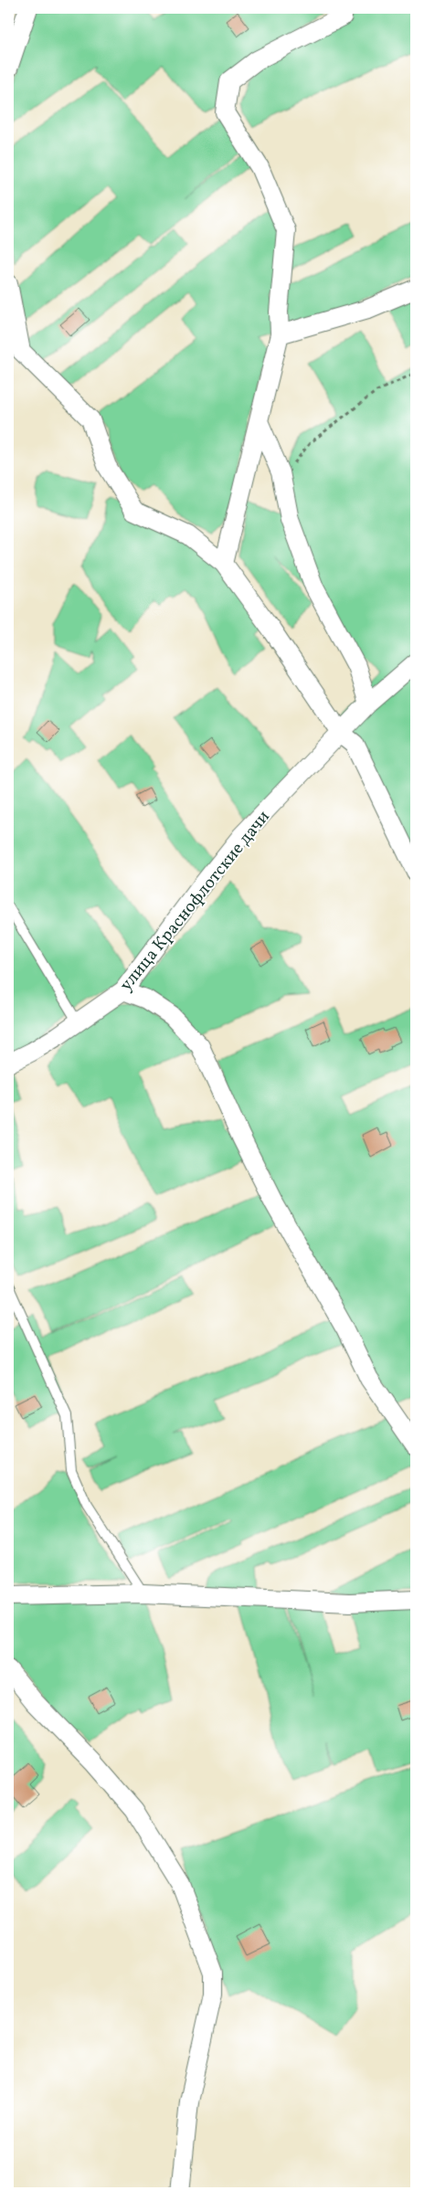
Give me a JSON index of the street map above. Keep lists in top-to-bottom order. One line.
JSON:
{"streets":{"street":["улица Краснофлотские дачи"]}}
